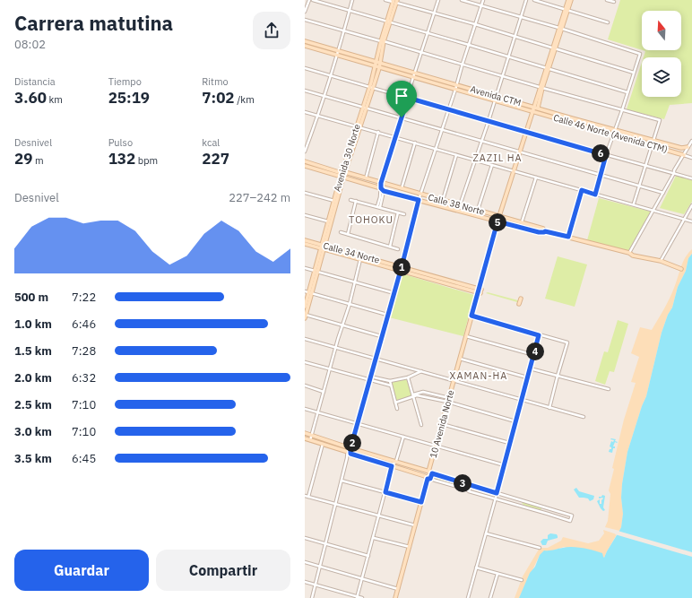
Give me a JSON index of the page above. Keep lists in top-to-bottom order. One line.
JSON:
{"streets":{"main road":["Avenida CTM","Calle 46 Norte (Avenida CTM)","Avenida 30 Norte","Calle 38 Norte","Calle 34 Norte","10 Avenida Norte"]},"crossings":[["Avenida CTM","Calle 46 Norte (Avenida CTM)"],["Avenida CTM","Avenida 30 Norte"],["Avenida CTM","10 Avenida Norte"],["Calle 46 Norte (Avenida CTM)","10 Avenida Norte"],["Avenida 30 Norte","Calle 38 Norte"],["Avenida 30 Norte","Calle 34 Norte"],["Calle 38 Norte","10 Avenida Norte"],["Calle 34 Norte","10 Avenida Norte"]],"districts":["ZAZIL HA","TOHOKU","XAMAN-HA"],"north":"top","page":{"heading":["Carrera matutina","08:02"],"stats":[["Distancia","3.60 km"],["Tiempo","25:19"],["Ritmo","7:02 /km"],["Desnivel","29 m"],["Pulso","132 bpm"],["kcal","227"]],"pins":["6","5","1","4","2","3"],"chart":["Desnivel","227–242 m"],"list":[{"name":"500 m","note":"7:22"},{"name":"1.0 km","note":"6:46"},{"name":"1.5 km","note":"7:28"},{"name":"2.0 km","note":"6:32"},{"name":"2.5 km","note":"7:10"},{"name":"3.0 km","note":"7:10"},{"name":"3.5 km","note":"6:45"}],"buttons":["Guardar","Compartir"]}}
